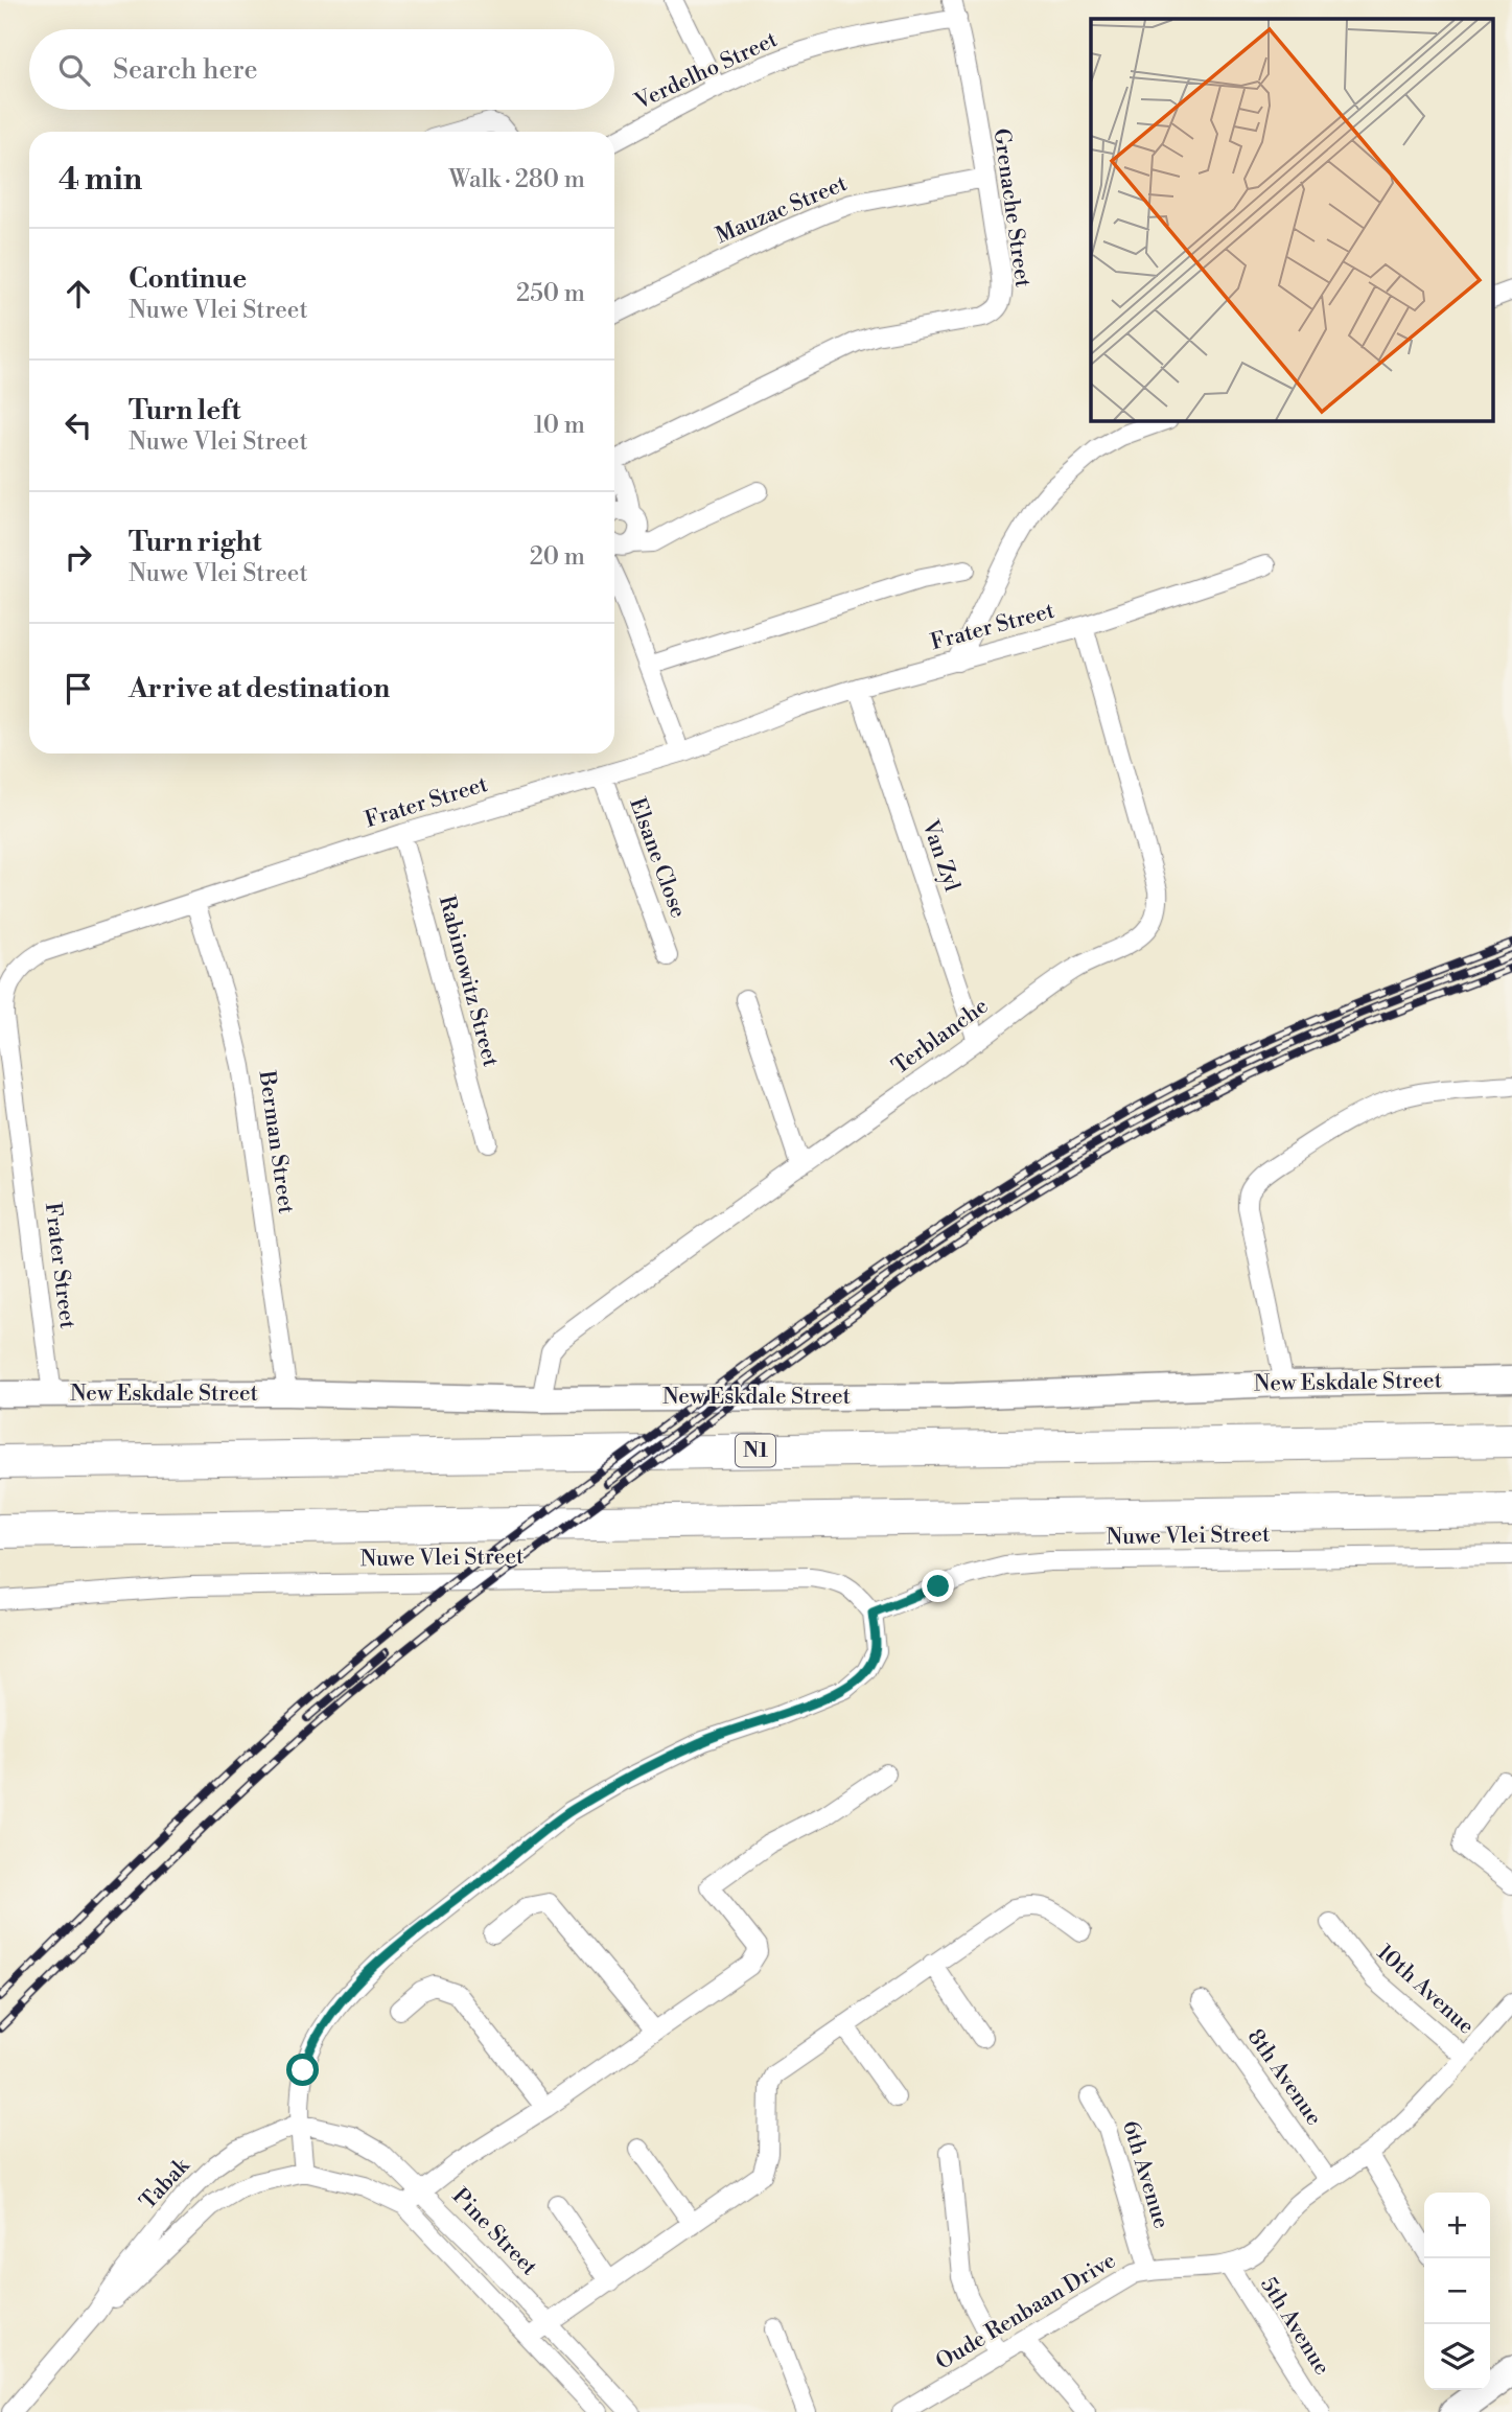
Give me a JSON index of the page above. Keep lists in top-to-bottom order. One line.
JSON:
{"streets":{"highway":["N1"],"street":["Verdelho Street","Grenache Street","Mauzac Street","Frater Street","Van Zyl","Elsane Close","Rabinowitz Street","Terblanche","Berman Street","New Eskdale Street","Nuwe Vlei Street","10th Avenue","8th Avenue","6th Avenue","Tabak","Pine Street","Oude Renbaan Drive","5th Avenue"]},"crossings":[["Verdelho Street","Grenache Street"],["Grenache Street","Mauzac Street"],["Frater Street","Van Zyl"],["Frater Street","Elsane Close"],["Frater Street","Rabinowitz Street"],["Frater Street","Terblanche"],["Frater Street","Berman Street"],["Frater Street","New Eskdale Street"],["Van Zyl","Terblanche"],["Terblanche","New Eskdale Street"],["Berman Street","New Eskdale Street"],["10th Avenue","Oude Renbaan Drive"],["8th Avenue","Oude Renbaan Drive"],["6th Avenue","Oude Renbaan Drive"],["Tabak","Pine Street"],["Oude Renbaan Drive","5th Avenue"]],"page":{"search":"Search here","heading":["4 min","Walk · 280 m"],"list":[["Continue","Nuwe Vlei Street","250 m"],["Turn left","Nuwe Vlei Street","10 m"],["Turn right","Nuwe Vlei Street","20 m"],"Arrive at destination"],"map_buttons":["+","−"]}}
